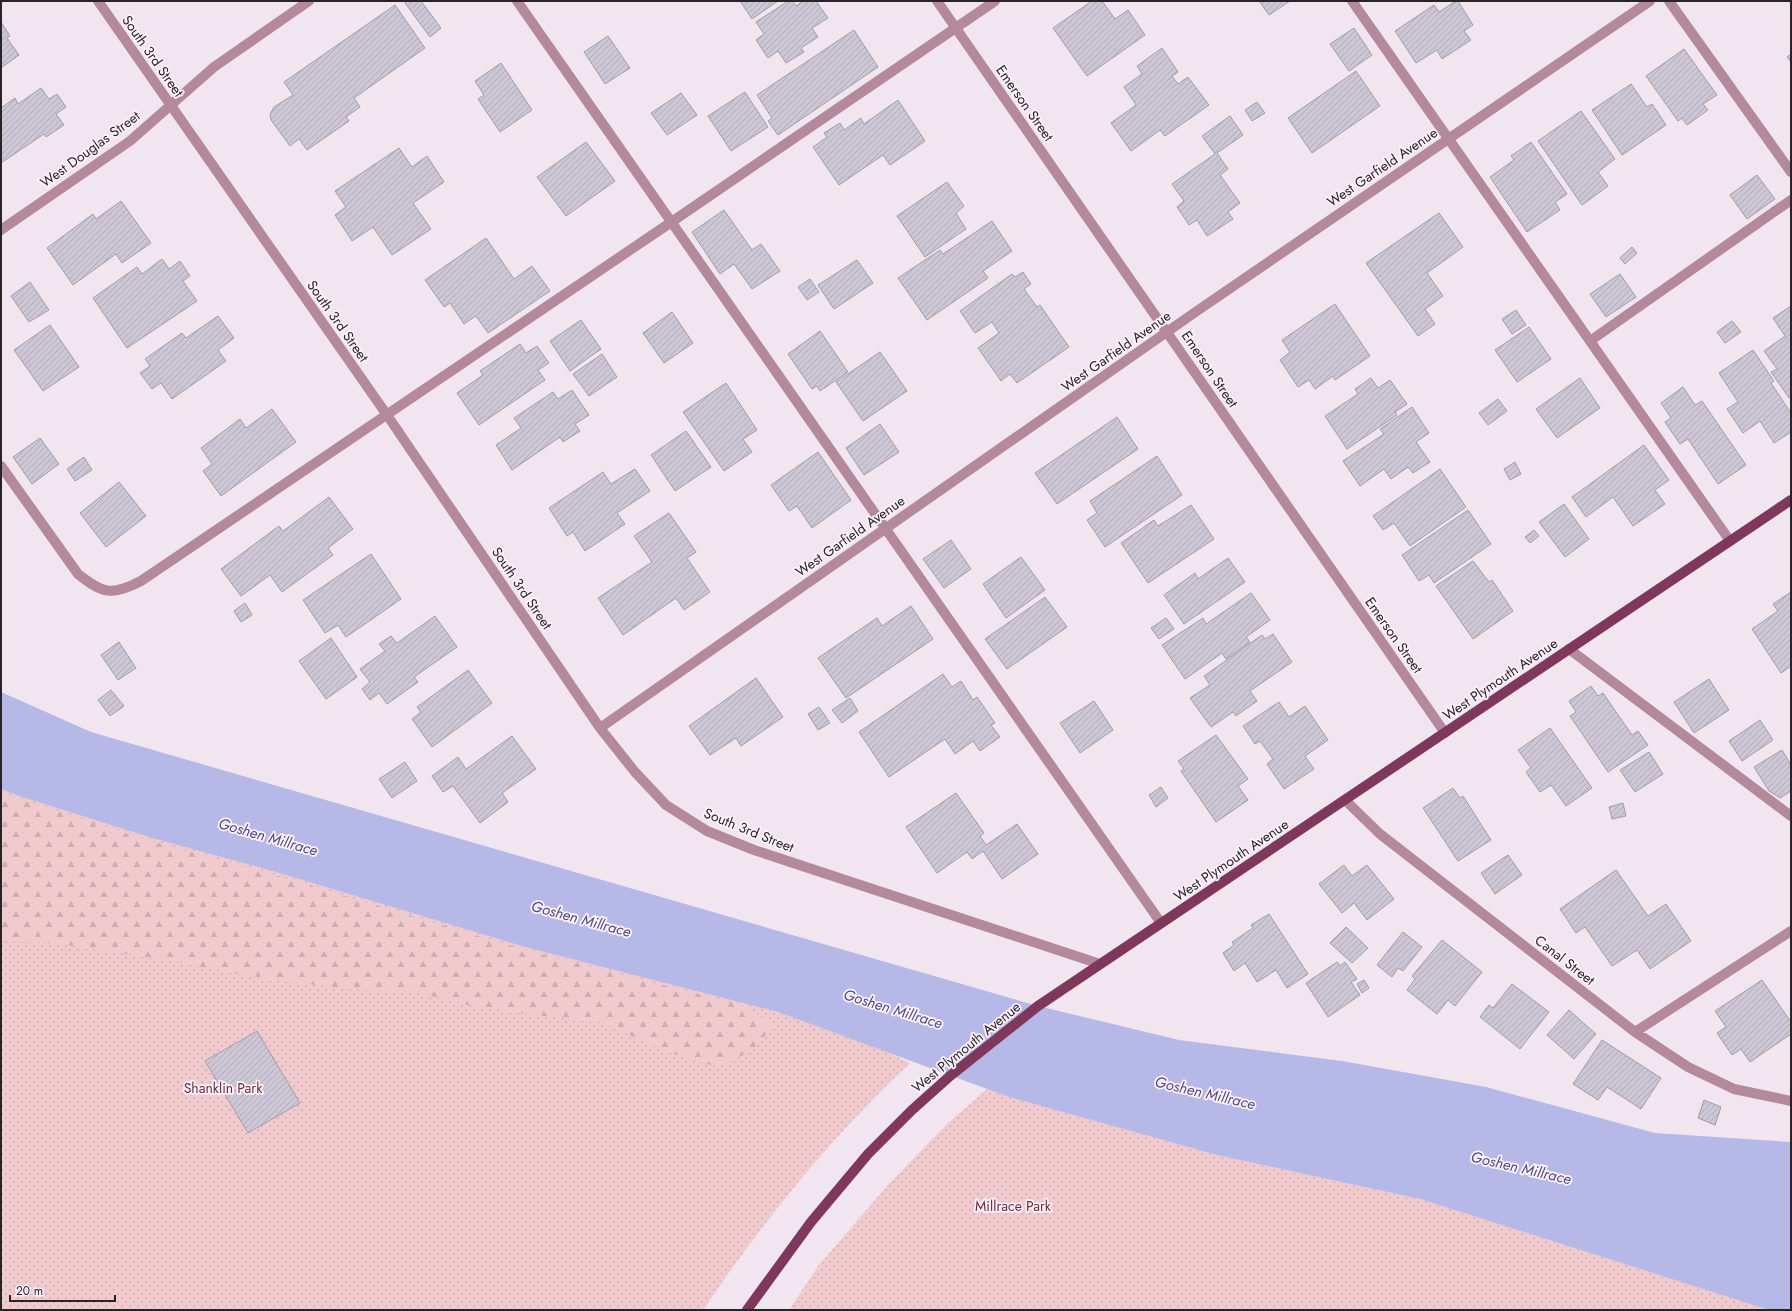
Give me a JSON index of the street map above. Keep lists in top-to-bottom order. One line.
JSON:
{"streets":{"main road":["West Plymouth Avenue"],"street":["South 3rd Street","Emerson Street","West Douglas Street","West Garfield Avenue","Canal Street"]},"crossings":[["South 3rd Street","West Douglas Street"],["South 3rd Street","West Garfield Avenue"],["South 3rd Street","West Plymouth Avenue"],["Emerson Street","West Garfield Avenue"],["Emerson Street","West Plymouth Avenue"],["West Plymouth Avenue","Canal Street"]],"water":["Goshen Millrace"],"parks":["Shanklin Park","Millrace Park"],"scale_bar":"20 m"}
